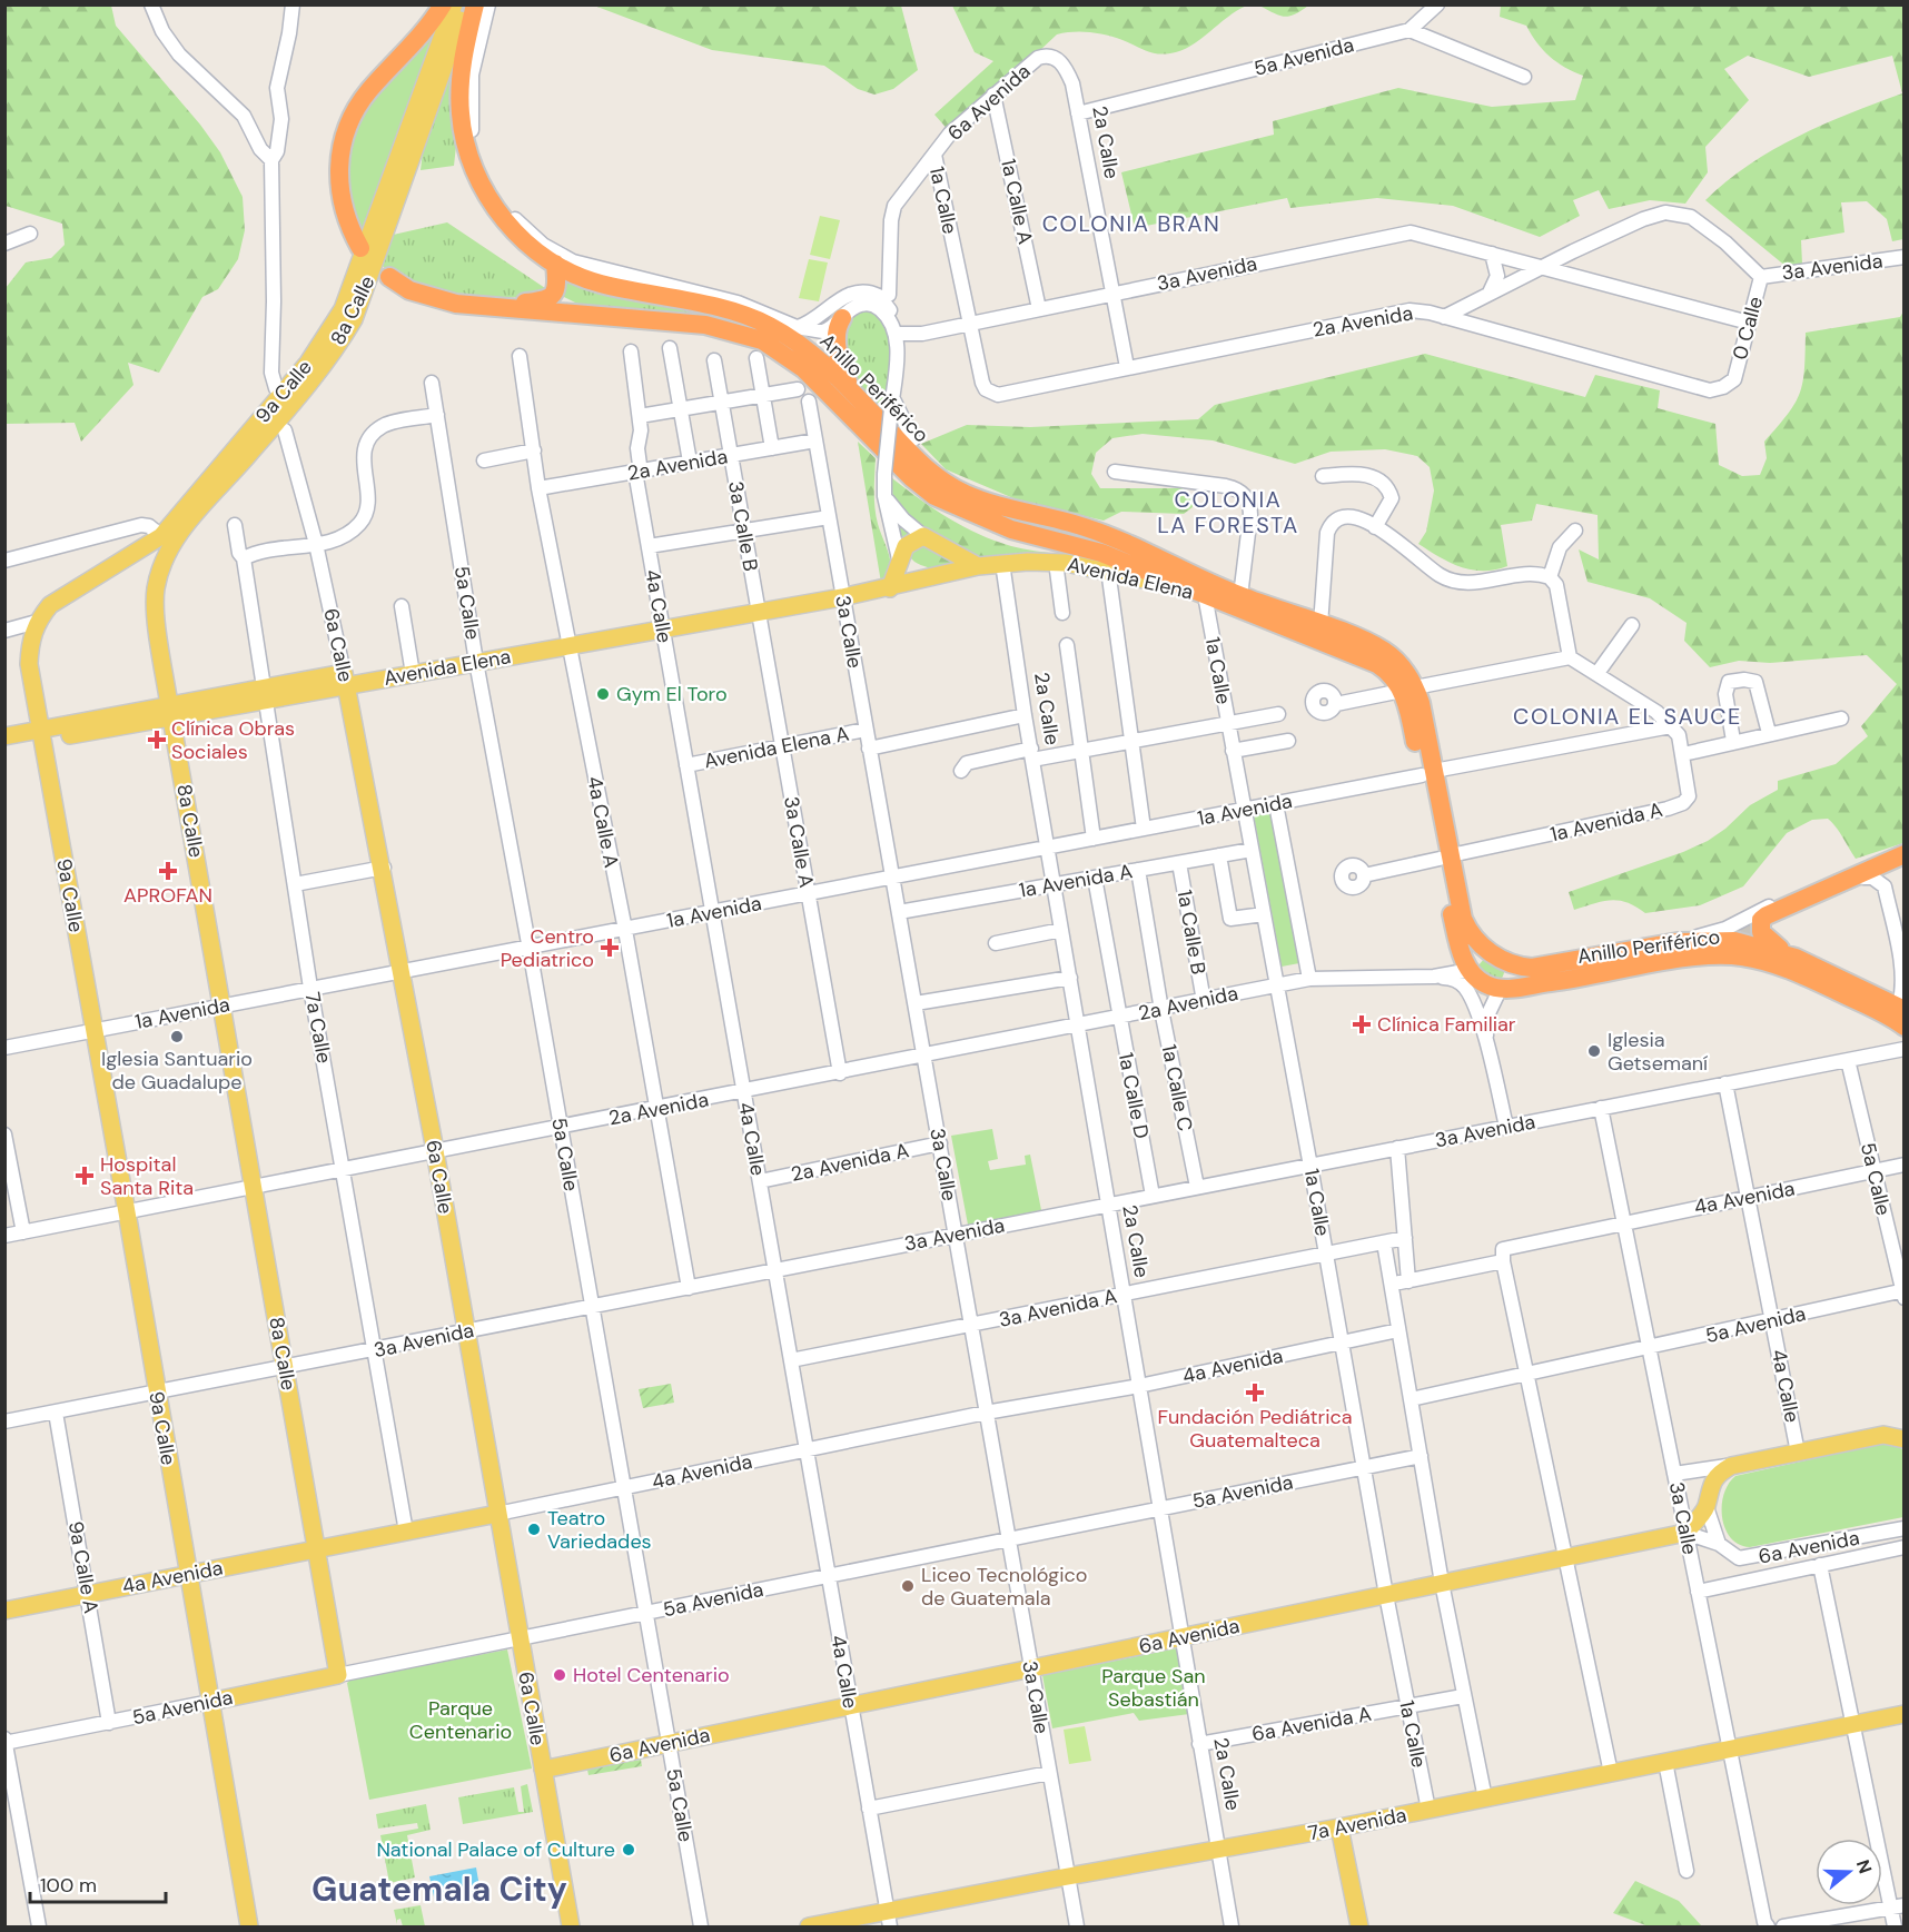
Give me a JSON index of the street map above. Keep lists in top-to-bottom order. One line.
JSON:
{"streets":{"highway":["Anillo Periférico"],"main road":["5a Avenida","6a Avenida","8a Calle","9a Calle","Avenida Elena","6a Calle","4a Avenida","7a Avenida"],"street":["2a Calle","1a Calle","1a Calle A","3a Avenida","2a Avenida","0 Calle","3a Calle B","5a Calle","4a Calle","3a Calle","Avenida Elena A","1a Avenida","4a Calle A","1a Avenida A","3a Calle A","1a Calle B","7a Calle","1a Calle C","1a Calle D","2a Avenida A","3a Avenida A","9a Calle A","6a Avenida A"]},"crossings":[["5a Avenida","2a Calle"],["5a Avenida","1a Calle"],["5a Avenida","8a Calle"],["5a Avenida","9a Calle"],["5a Avenida","5a Calle"],["5a Avenida","4a Calle"],["5a Avenida","3a Calle"],["5a Avenida","6a Calle"],["5a Avenida","9a Calle A"],["6a Avenida","2a Calle"],["6a Avenida","1a Calle"],["6a Avenida","1a Calle A"],["6a Avenida","5a Calle"],["6a Avenida","4a Calle"],["6a Avenida","3a Calle"],["6a Avenida","6a Calle"],["2a Calle","3a Avenida"],["2a Calle","2a Avenida"],["2a Calle","Avenida Elena"],["2a Calle","1a Avenida"],["2a Calle","1a Avenida A"],["2a Calle","4a Avenida"],["2a Calle","3a Avenida A"],["2a Calle","6a Avenida A"],["2a Calle","7a Avenida"],["1a Calle","3a Avenida"],["1a Calle","2a Avenida"],["1a Calle","Anillo Periférico"],["1a Calle","Avenida Elena"],["1a Calle","1a Avenida"],["1a Calle","1a Avenida A"],["1a Calle","4a Avenida"],["1a Calle","3a Avenida A"],["1a Calle","6a Avenida A"],["1a Calle","7a Avenida"],["1a Calle A","3a Avenida"],["3a Avenida","8a Calle"],["3a Avenida","2a Avenida"],["3a Avenida","0 Calle"],["3a Avenida","9a Calle"],["3a Avenida","5a Calle"],["3a Avenida","4a Calle"],["3a Avenida","3a Calle"],["3a Avenida","6a Calle"],["3a Avenida","4a Calle A"],["3a Avenida","7a Calle"],["3a Avenida","1a Calle C"],["3a Avenida","1a Calle D"],["3a Avenida","9a Calle A"],["8a Calle","2a Avenida"],["8a Calle","Anillo Periférico"],["8a Calle","Avenida Elena"],["8a Calle","1a Avenida"],["8a Calle","4a Avenida"],["2a Avenida","0 Calle"],["2a Avenida","9a Calle"],["2a Avenida","3a Calle B"],["2a Avenida","5a Calle"],["2a Avenida","4a Calle"],["2a Avenida","3a Calle"],["2a Avenida","6a Calle"],["2a Avenida","4a Calle A"],["2a Avenida","3a Calle A"],["2a Avenida","1a Calle B"],["2a Avenida","7a Calle"],["2a Avenida","1a Calle C"],["2a Avenida","1a Calle D"],["Anillo Periférico","Avenida Elena"],["9a Calle","Avenida Elena"],["9a Calle","1a Avenida"],["9a Calle","4a Avenida"],["3a Calle B","Avenida Elena"],["3a Calle B","3a Calle A"],["Avenida Elena","5a Calle"],["Avenida Elena","4a Calle"],["Avenida Elena","3a Calle"],["Avenida Elena","6a Calle"],["Avenida Elena","4a Calle A"],["Avenida Elena","3a Calle A"],["Avenida Elena","7a Calle"],["5a Calle","1a Avenida"],["5a Calle","4a Avenida"],["4a Calle","Avenida Elena A"],["4a Calle","1a Avenida"],["4a Calle","2a Avenida A"],["4a Calle","4a Avenida"],["4a Calle","3a Avenida A"],["4a Calle","7a Avenida"],["3a Calle","Avenida Elena A"],["3a Calle","1a Avenida"],["3a Calle","1a Avenida A"],["3a Calle","2a Avenida A"],["3a Calle","4a Avenida"],["3a Calle","3a Avenida A"],["3a Calle","7a Avenida"],["6a Calle","1a Avenida"],["6a Calle","4a Avenida"],["Avenida Elena A","3a Calle A"],["1a Avenida","4a Calle A"],["1a Avenida","3a Calle A"],["1a Avenida","7a Calle"],["1a Avenida A","1a Calle B"],["1a Avenida A","1a Calle C"],["1a Avenida A","1a Calle D"],["7a Calle","4a Avenida"],["4a Avenida","9a Calle A"]],"districts":["COLONIA BRAN","COLONIA LA FORESTA","COLONIA EL SAUCE","Guatemala City"],"parks":["Parque San Sebastián","Parque Centenario"],"places":{"other":["Gym El Toro","Iglesia Santuario de Guadalupe","Iglesia Getsemaní","Teatro Variedades","Liceo Tecnológico de Guatemala","Hotel Centenario","National Palace of Culture"],"health":["Clínica Obras Sociales","APROFAN","Centro Pediatrico","Clínica Familiar","Hospital Santa Rita","Fundación Pediátrica Guatemalteca"]},"scale_bar":"100 m","north":"right"}
